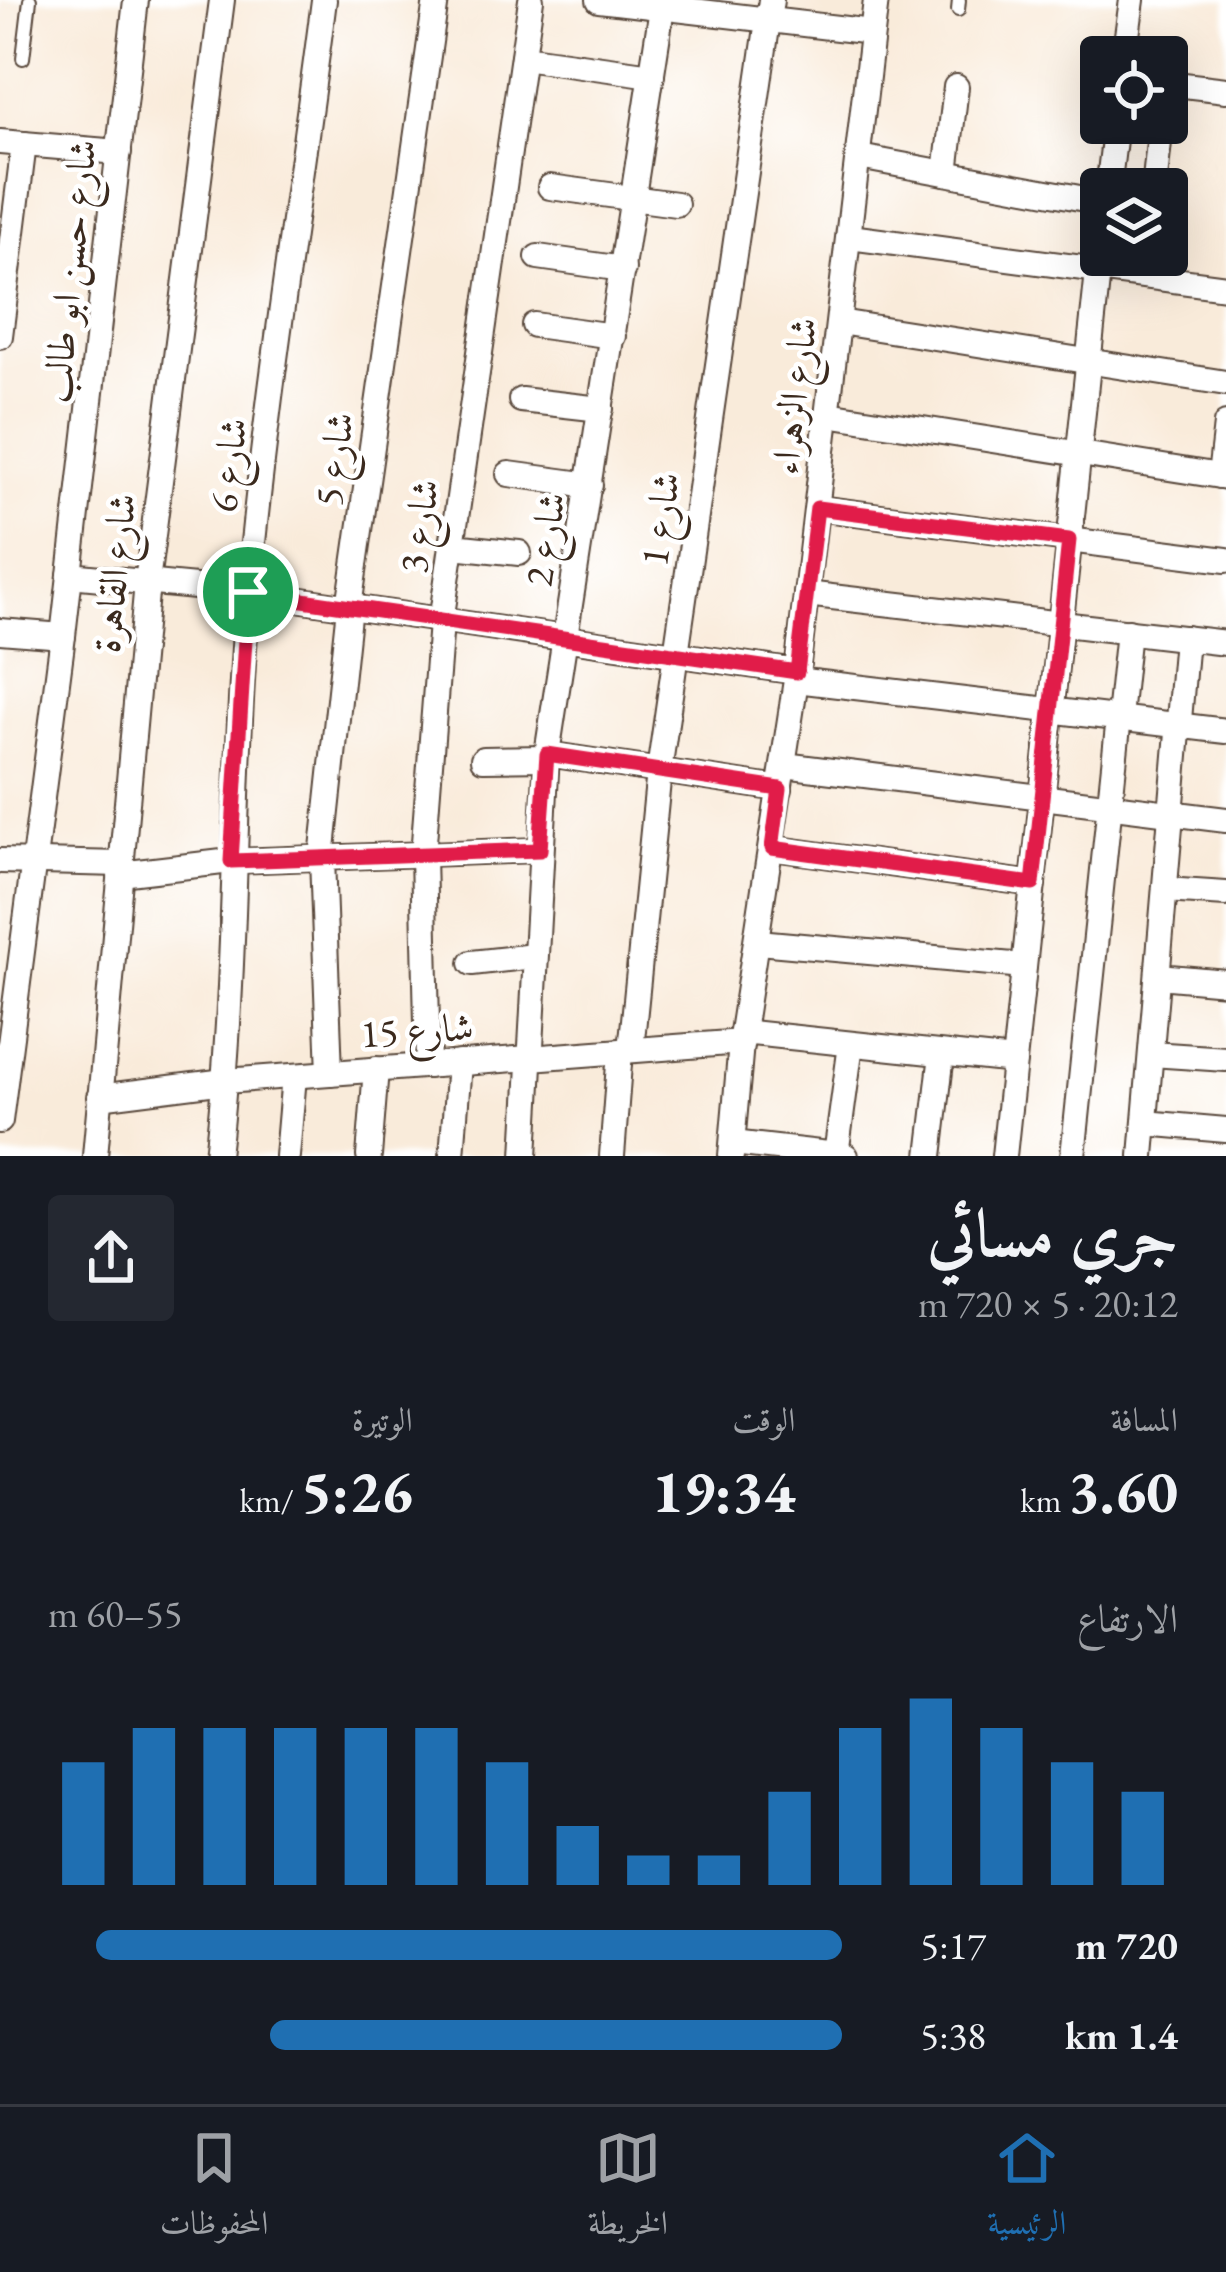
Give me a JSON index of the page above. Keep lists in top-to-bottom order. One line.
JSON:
{"streets":{"street":["شارع حسن ابو طالب","شارع الزهراء","شارع 5","شارع 6","شارع 1","شارع 3","شارع 2","شارع القاهرة","شارع 15"]},"crossings":[["شارع الزهراء","شارع 15"],["شارع 5","شارع 15"],["شارع 6","شارع 15"],["شارع 1","شارع 15"],["شارع 3","شارع 15"],["شارع 2","شارع 15"],["شارع القاهرة","شارع 15"]],"page":{"heading":["جري مسائي","20:12 · 5 × 720 m"],"stats":[["المسافة","3.60 km"],["الوقت","19:34"],["الوتيرة","5:26 /km"]],"chart":["الارتفاع","55–60 m"],"list":[{"name":"720 m","note":"5:17"},{"name":"1.4 km","note":"5:38"}],"tabs":["الرئيسية","الخريطة","المحفوظات"]}}
